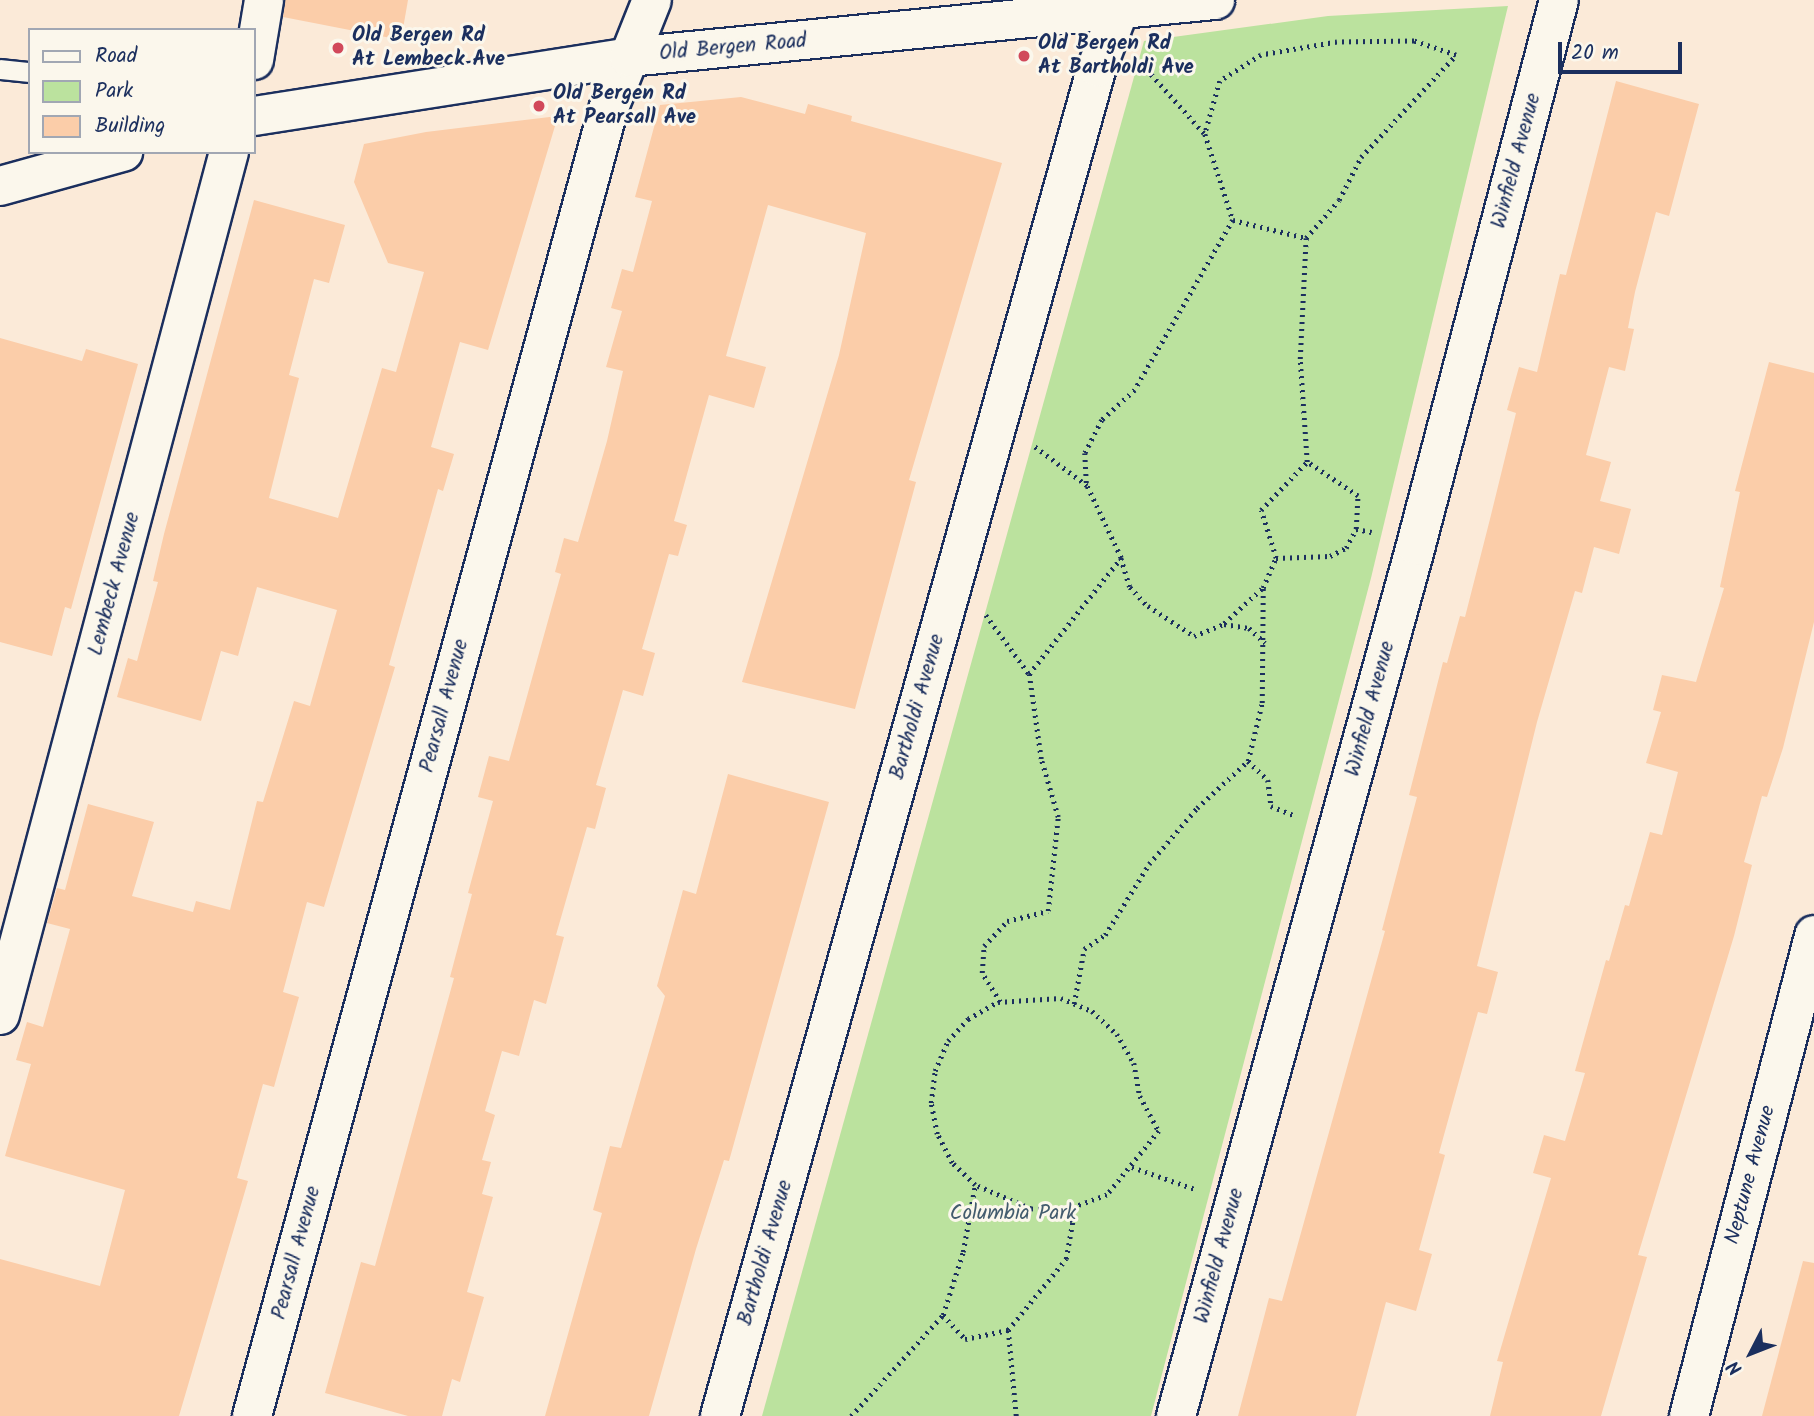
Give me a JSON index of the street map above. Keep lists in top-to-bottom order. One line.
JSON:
{"streets":{"street":["Old Bergen Road","Winfield Avenue","Lembeck Avenue","Pearsall Avenue","Bartholdi Avenue","Neptune Avenue"]},"crossings":[["Old Bergen Road","Pearsall Avenue"],["Old Bergen Road","Bartholdi Avenue"]],"parks":["Columbia Park"],"places":["Old Bergen Rd At Lembeck Ave","Old Bergen Rd At Bartholdi Ave","Old Bergen Rd At Pearsall Ave"],"legend":["Road","Park","Building"],"scale_bar":"20 m","north":"bottom left"}
